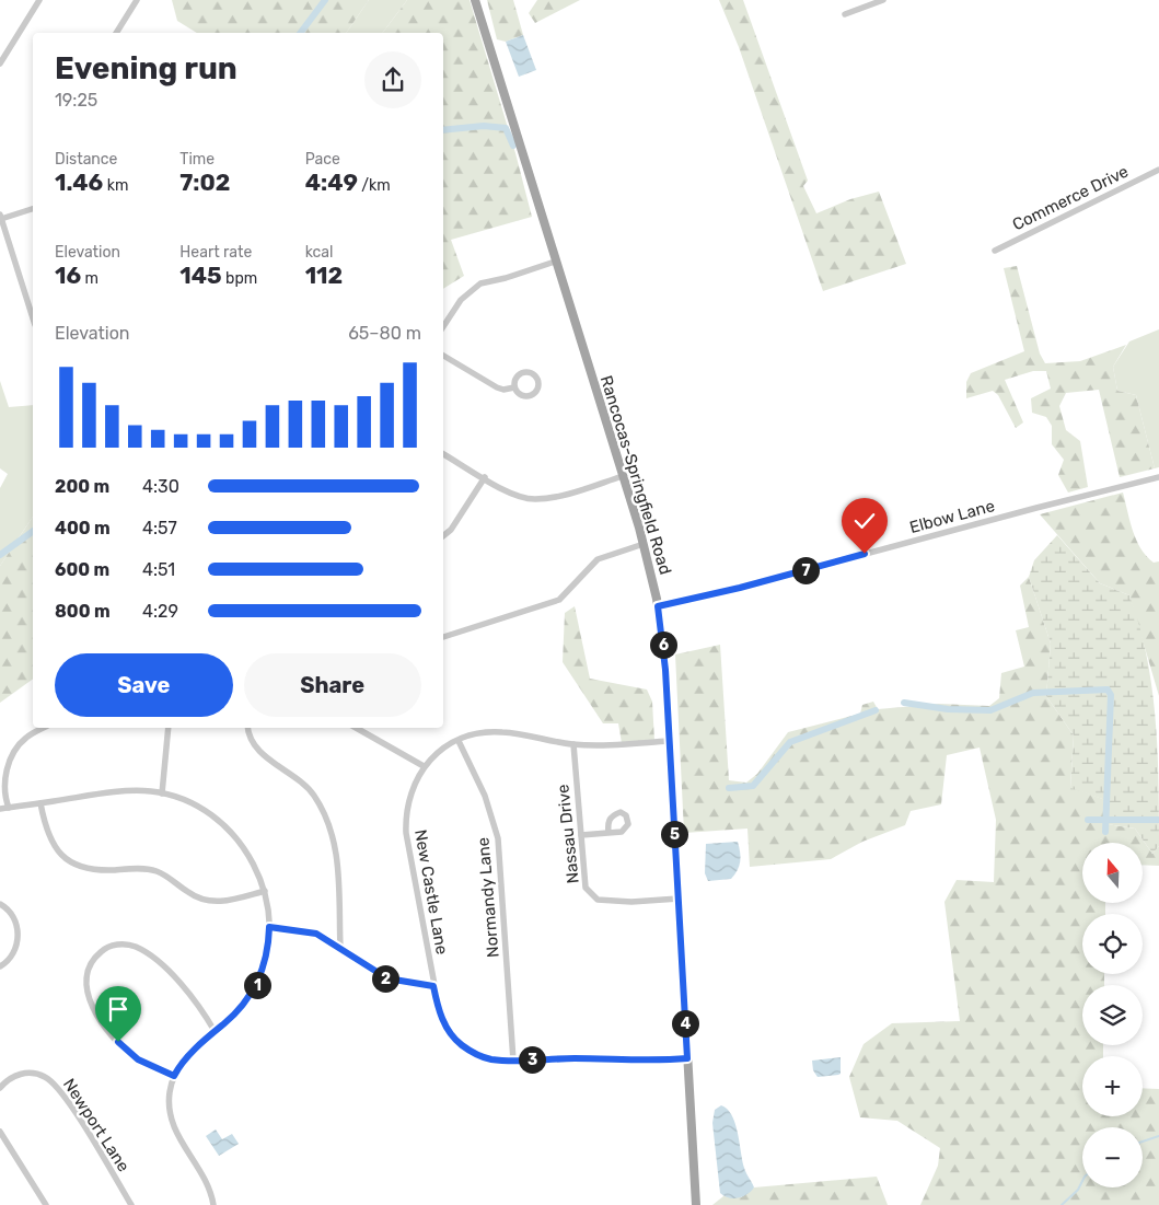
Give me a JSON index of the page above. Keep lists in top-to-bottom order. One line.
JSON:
{"streets":{"main road":["Rancocas-Springfield Road"],"street":["Commerce Drive","Elbow Lane","Nassau Drive","New Castle Lane","Normandy Lane","Newport Lane"]},"crossings":[["Rancocas-Springfield Road","Elbow Lane"],["Rancocas-Springfield Road","Nassau Drive"],["Rancocas-Springfield Road","New Castle Lane"],["Nassau Drive","New Castle Lane"],["New Castle Lane","Normandy Lane"]],"north":"top","page":{"heading":["Evening run","19:25"],"stats":[["Distance","1.46 km"],["Time","7:02"],["Pace","4:49 /km"],["Elevation","16 m"],["Heart rate","145 bpm"],["kcal","112"]],"chart":["Elevation","65–80 m"],"list":[{"name":"200 m","note":"4:30"},{"name":"400 m","note":"4:57"},{"name":"600 m","note":"4:51"},{"name":"800 m","note":"4:29"}],"pins":["7","6","5","2","1","4","3"],"buttons":["Save","Share"],"map_buttons":["+","−"]}}
